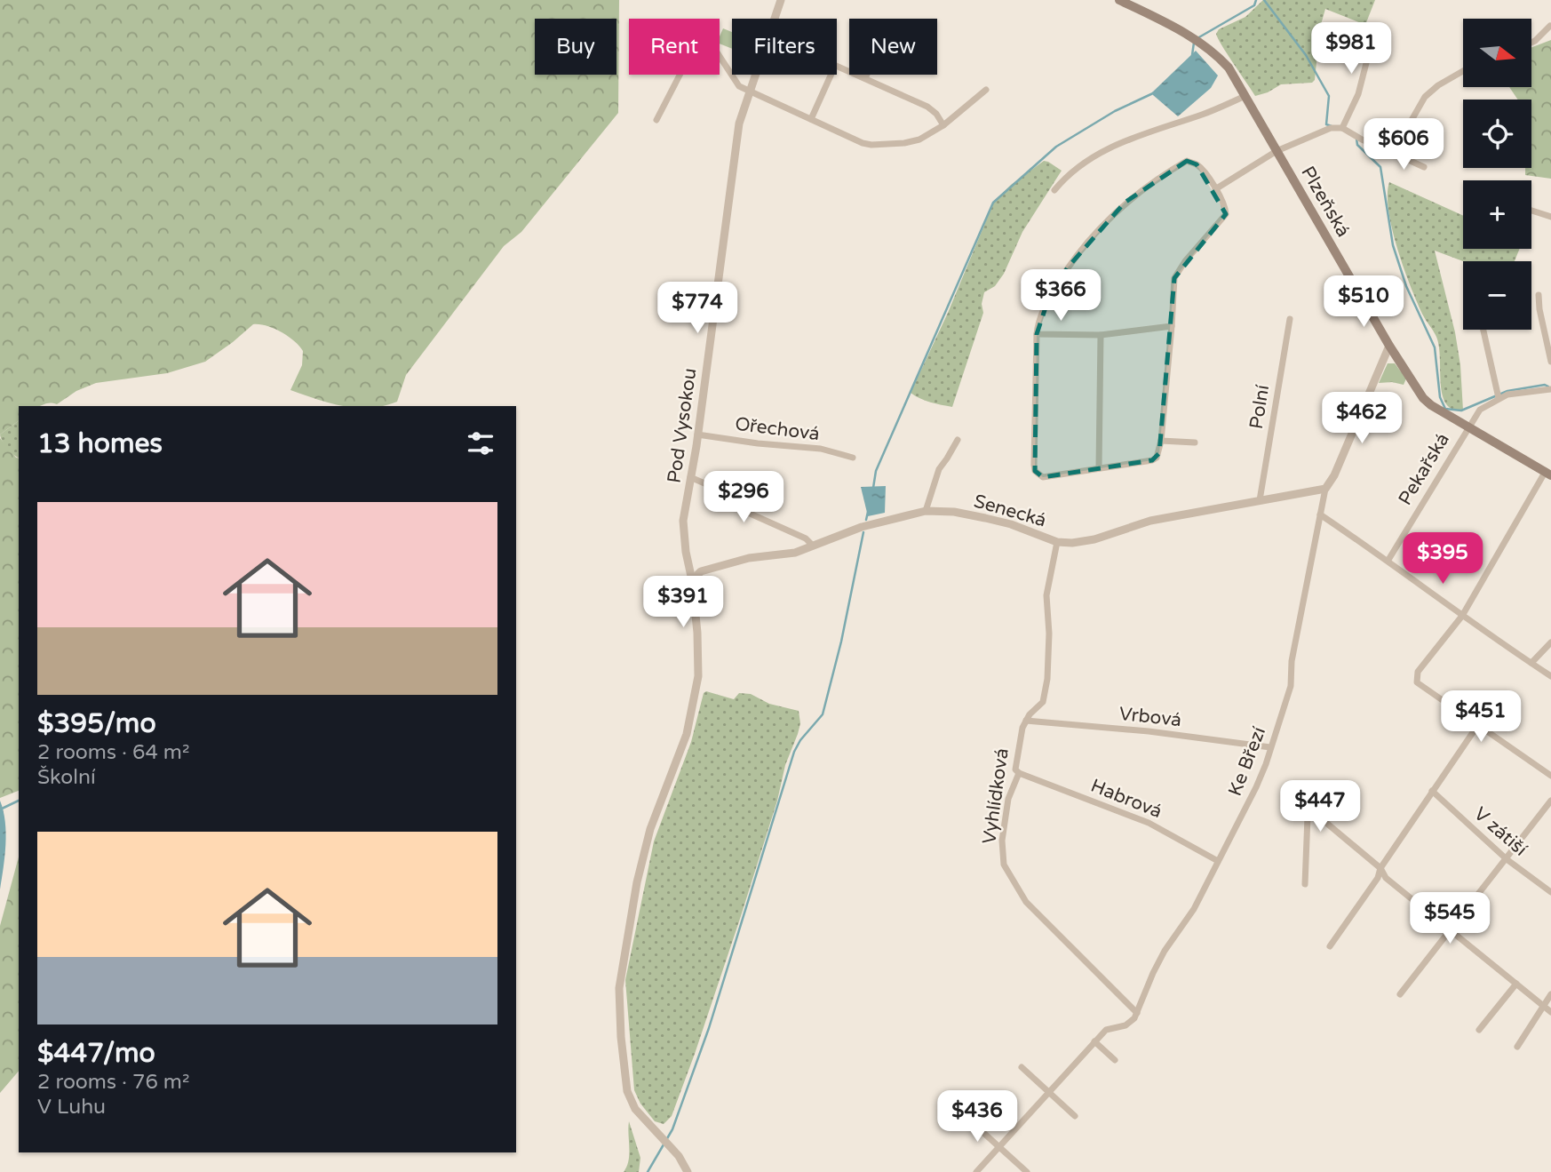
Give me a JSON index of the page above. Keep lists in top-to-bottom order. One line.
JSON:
{"streets":{"main road":["Plzeňská"],"street":["Polní","Pod Vysokou","Ořechová","Pekařská","Senecká","Vrbová","Ke Březí","Vyhlídková","Habrová","V zátiší"]},"crossings":[["Plzeňská","Pekařská"],["Polní","Senecká"],["Pod Vysokou","Ořechová"],["Pod Vysokou","Senecká"],["Senecká","Ke Březí"],["Senecká","Vyhlídková"],["Vrbová","Ke Březí"],["Vrbová","Vyhlídková"],["Ke Březí","Vyhlídková"],["Ke Březí","Habrová"],["Vyhlídková","Habrová"]],"north":"right","page":{"map_buttons":["+","−"],"chip":["Buy","Rent","Filters","New"],"price":["$981","$606","$366","$510","$774","$462","$296","$395","$391","$451","$447","$545","$436"],"heading":"13 homes","list":[{"name":"$395/mo","note":"2 rooms · 64 m² · Školní"},{"name":"$447/mo","note":"2 rooms · 76 m² · V Luhu"}]}}
